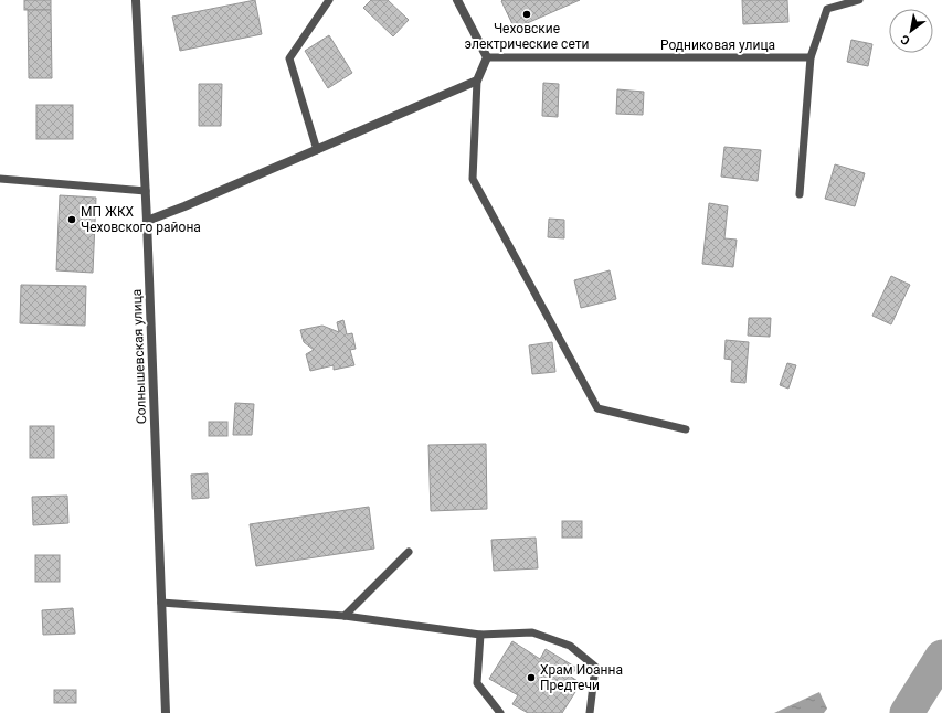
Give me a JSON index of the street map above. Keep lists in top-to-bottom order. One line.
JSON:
{"streets":{"street":["Солнышевская улица"],"lane":["Родниковая улица"]},"places":["Чеховские электрические сети","МП ЖКХ Чеховского района","Храм Иоанна Предтечи"],"north":"bottom left"}
